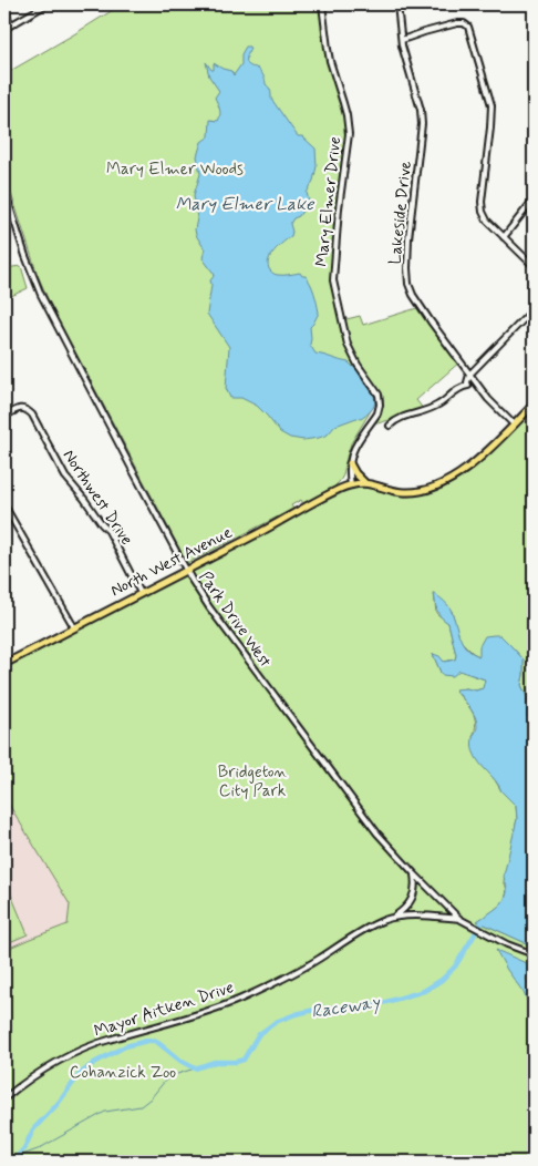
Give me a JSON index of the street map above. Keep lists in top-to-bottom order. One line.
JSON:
{"streets":{"main road":["North West Avenue"],"street":["Mary Elmer Drive","Lakeside Drive","Northwest Drive","Park Drive West","Mayor Aitken Drive"]},"crossings":[["Mary Elmer Drive","North West Avenue"],["Northwest Drive","North West Avenue"],["North West Avenue","Park Drive West"],["Park Drive West","Mayor Aitken Drive"]],"water":["Mary Elmer Lake","Raceway"],"parks":["Mary Elmer Woods","Bridgeton City Park","Cohanzick Zoo"]}
